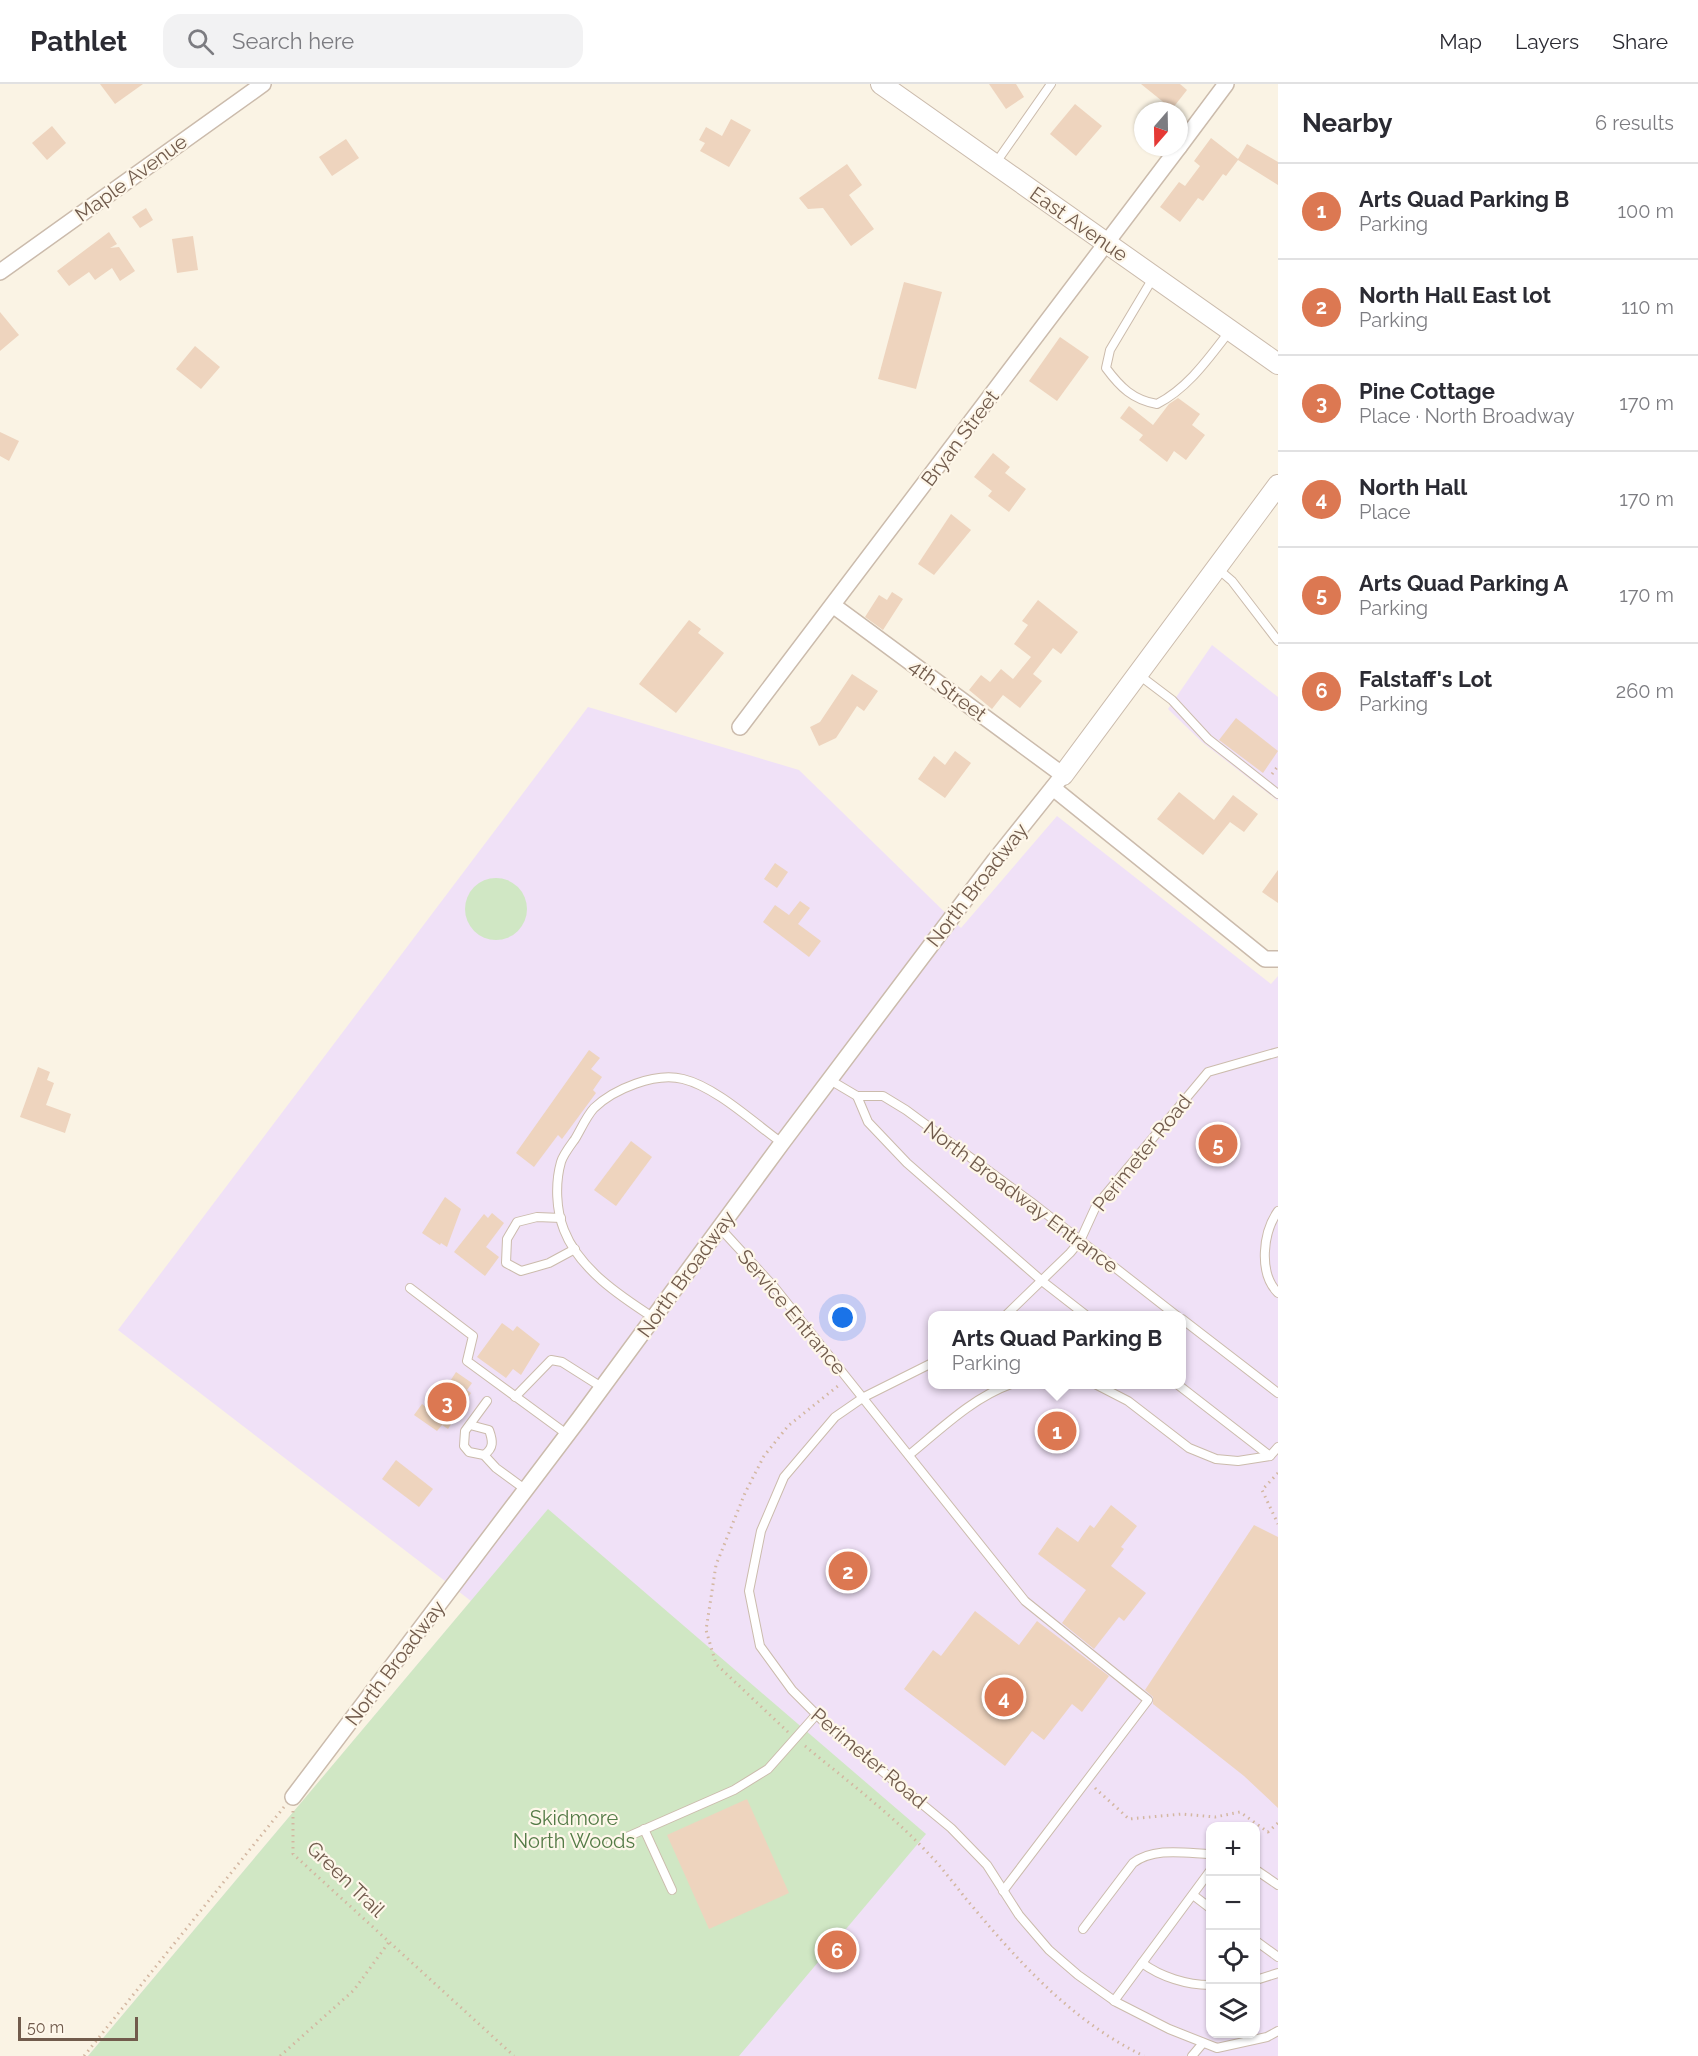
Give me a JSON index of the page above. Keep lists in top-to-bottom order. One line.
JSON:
{"streets":{"street":["Maple Avenue","East Avenue","Bryan Street","4th Street","North Broadway"],"lane":["Perimeter Road","North Broadway Entrance","Service Entrance"],"path":["Green Trail"]},"crossings":[["East Avenue","Bryan Street"],["Bryan Street","4th Street"],["4th Street","North Broadway"],["North Broadway","North Broadway Entrance"],["North Broadway","Service Entrance"],["North Broadway","Green Trail"],["Perimeter Road","North Broadway Entrance"],["Perimeter Road","Service Entrance"]],"parks":["Skidmore North Woods"],"scale_bar":"50 m","north":"bottom","page":{"header":"Pathlet","search":"Search here","nav":["Map","Layers","Share"],"heading":["Nearby","6 results"],"list":[{"mark":"1","name":"Arts Quad Parking B","note":"Parking","value":"100 m"},{"mark":"2","name":"North Hall East lot","note":"Parking","value":"110 m"},{"mark":"3","name":"Pine Cottage","note":"Place · North Broadway","value":"170 m"},{"mark":"4","name":"North Hall","note":"Place","value":"170 m"},{"mark":"5","name":"Arts Quad Parking A","note":"Parking","value":"170 m"},{"mark":"6","name":"Falstaff's Lot","note":"Parking","value":"260 m"}],"pins":["5","3","1","2","4","6"],"popup":["Arts Quad Parking B","Parking"],"map_buttons":["+","−"],"scale":"50 m"}}
